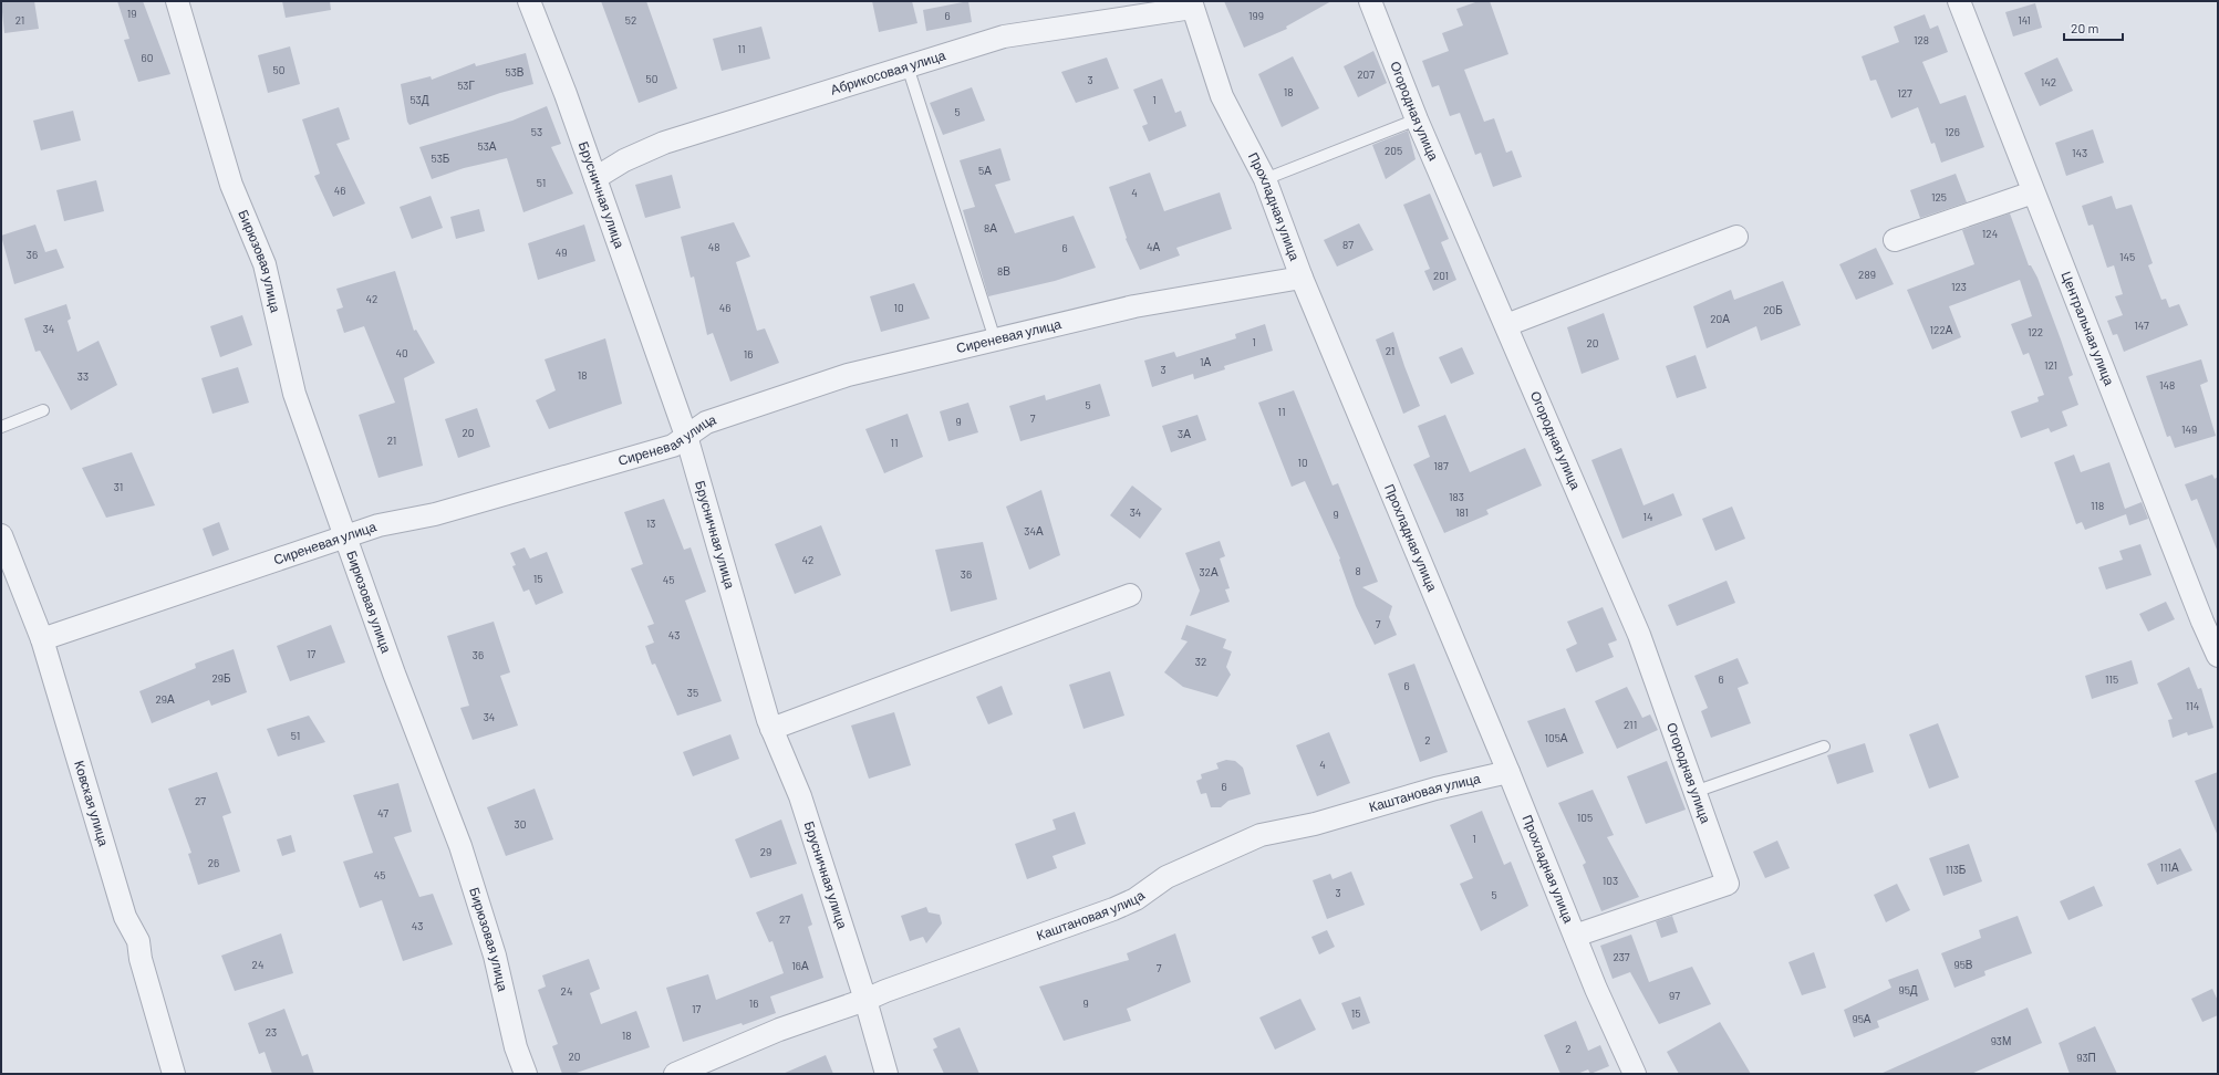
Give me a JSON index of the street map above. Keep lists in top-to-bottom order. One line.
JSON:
{"streets":{"street":["Абрикосовая улица","Огородная улица","Брусничная улица","Прохладная улица","Бирюзовая улица","Центральная улица","Сиреневая улица","Каштановая улица","Ковская улица"]},"crossings":[["Абрикосовая улица","Брусничная улица"],["Абрикосовая улица","Прохладная улица"],["Огородная улица","Прохладная улица"],["Брусничная улица","Сиреневая улица"],["Брусничная улица","Каштановая улица"],["Прохладная улица","Сиреневая улица"],["Прохладная улица","Каштановая улица"],["Бирюзовая улица","Сиреневая улица"],["Сиреневая улица","Ковская улица"]],"house_numbers":["19","6","199","21","52","141","128","11","60","50","53В","207","50","3","142","53Г","18","127","53Д","1","5","53","126","53А","205","143","53Б","5А","51","46","4","125","8А","124","87","48","4А","6","49","36","145","8В","289","201","123","42","46","10","20Б","20А","147","34","122А","122","1","20","21","40","16","1А","121","3","18","33","148","5","11","7","9","149","20","3А","21","11","10","187","31","183","118","34","181","9","14","13","34А","42","8","32А","36","15","45","7","43","17","36","32","29Б","6","115","6","35","29А","114","34","211","51","105А","2","4","6","27","47","105","30","1","29","26","111А","113Б","45","103","3","5","27","43","237","24","95В","16А","7","95Д","24","97","16","9","17","15","95А","23","18","93М","2","20","93П"],"scale_bar":"20 m"}
